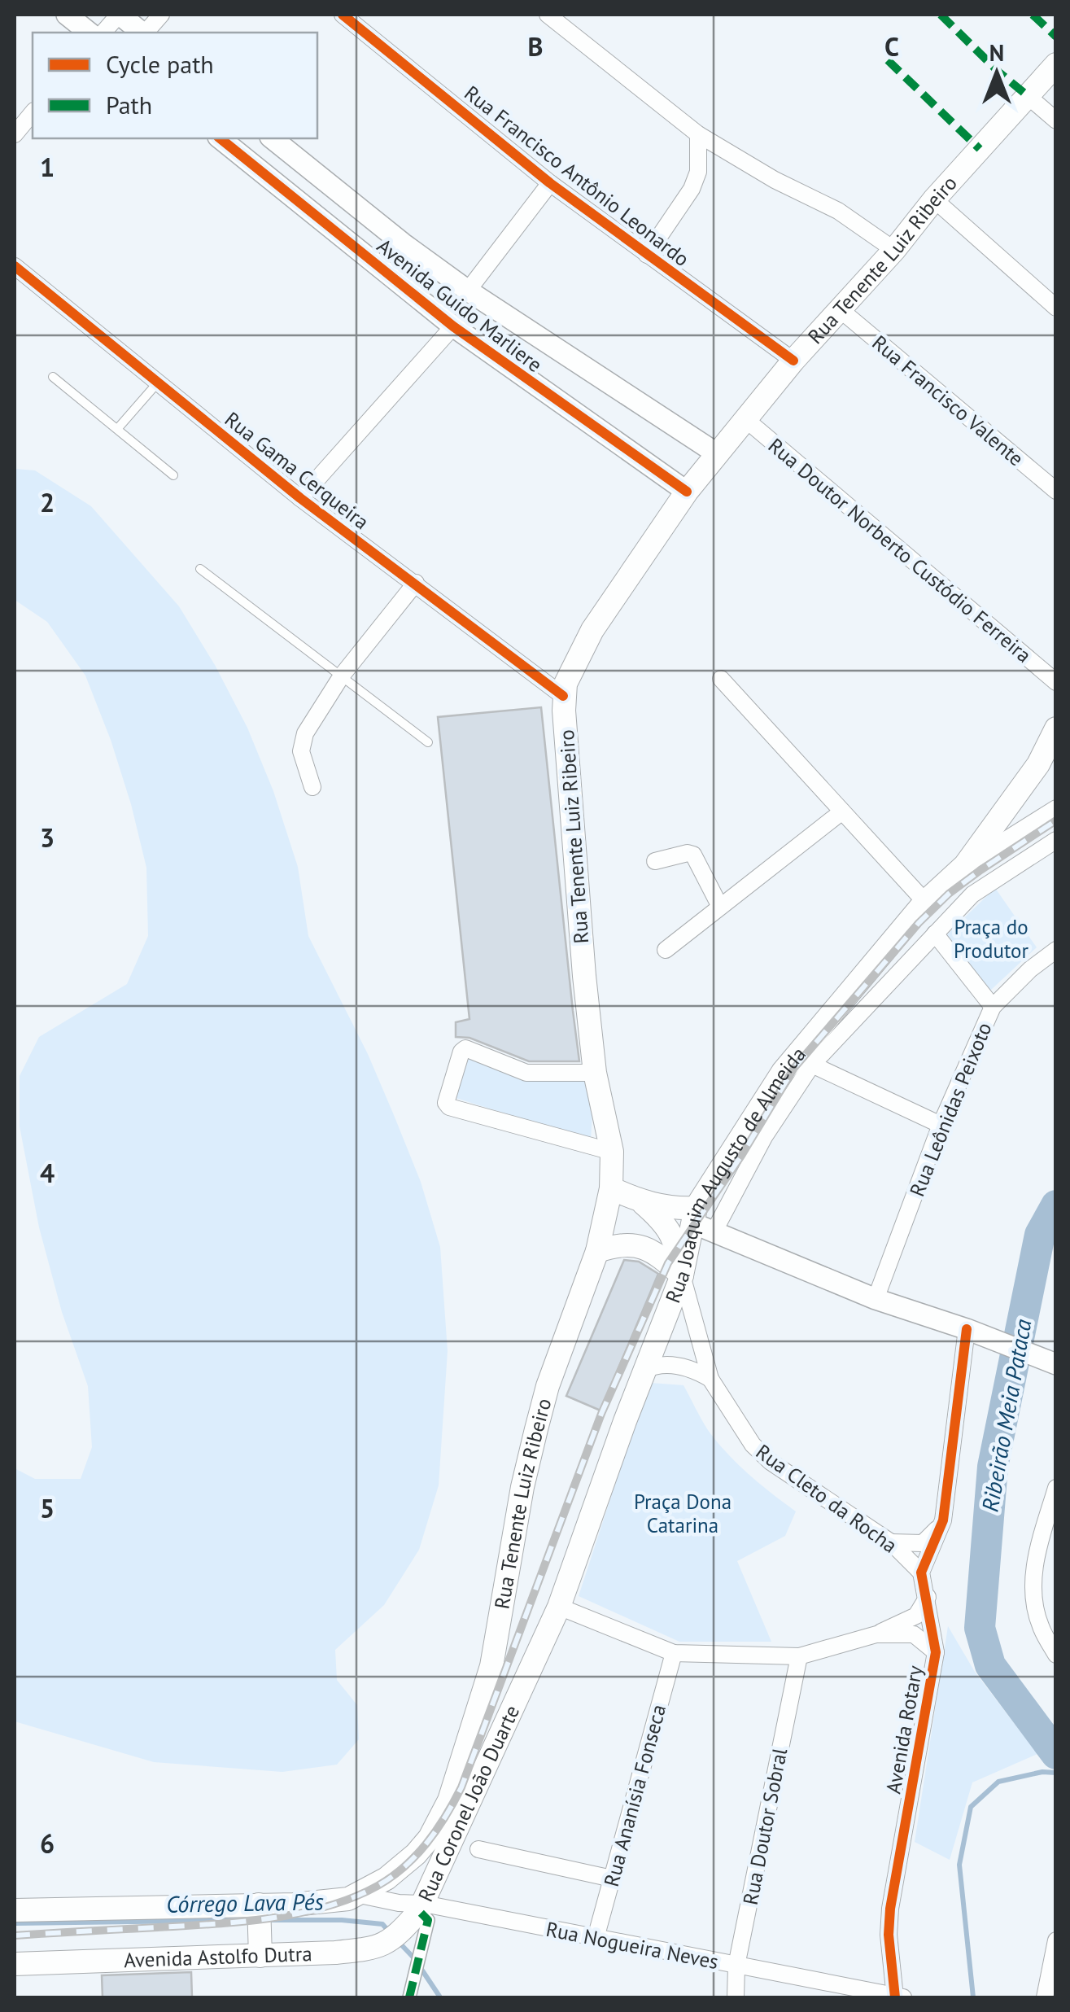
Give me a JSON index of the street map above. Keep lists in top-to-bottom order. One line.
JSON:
{"streets":{"main road":["Rua Tenente Luiz Ribeiro","Rua Joaquim Augusto de Almeida","Rua Coronel João Duarte","Avenida Astolfo Dutra"],"street":["Rua Francisco Antônio Leonardo","Avenida Guido Marliere","Rua Francisco Valente","Rua Gama Cerqueira","Rua Doutor Norberto Custódio Ferreira","Rua Leônidas Peixoto","Rua Cleto da Rocha","Avenida Rotary","Rua Ananísia Fonseca","Rua Doutor Sobral","Rua Nogueira Neves"]},"crossings":[["Rua Francisco Antônio Leonardo","Rua Tenente Luiz Ribeiro"],["Rua Tenente Luiz Ribeiro","Avenida Guido Marliere"],["Rua Tenente Luiz Ribeiro","Rua Francisco Valente"],["Rua Tenente Luiz Ribeiro","Rua Gama Cerqueira"],["Rua Tenente Luiz Ribeiro","Rua Doutor Norberto Custódio Ferreira"],["Rua Tenente Luiz Ribeiro","Rua Coronel João Duarte"],["Rua Joaquim Augusto de Almeida","Rua Cleto da Rocha"],["Rua Joaquim Augusto de Almeida","Rua Coronel João Duarte"],["Rua Cleto da Rocha","Avenida Rotary"],["Avenida Rotary","Rua Nogueira Neves"],["Rua Ananísia Fonseca","Rua Nogueira Neves"],["Rua Coronel João Duarte","Rua Nogueira Neves"],["Rua Coronel João Duarte","Avenida Astolfo Dutra"],["Rua Doutor Sobral","Rua Nogueira Neves"],["Rua Nogueira Neves","Avenida Astolfo Dutra"]],"water":["Ribeirão Meia Pataca","Córrego Lava Pés"],"parks":["Praça do Produtor","Praça Dona Catarina"],"legend":["Cycle path","Path"],"north":"top","grid":{"columns":["B","C"],"rows":["1","2","3","4","5","6"]}}
